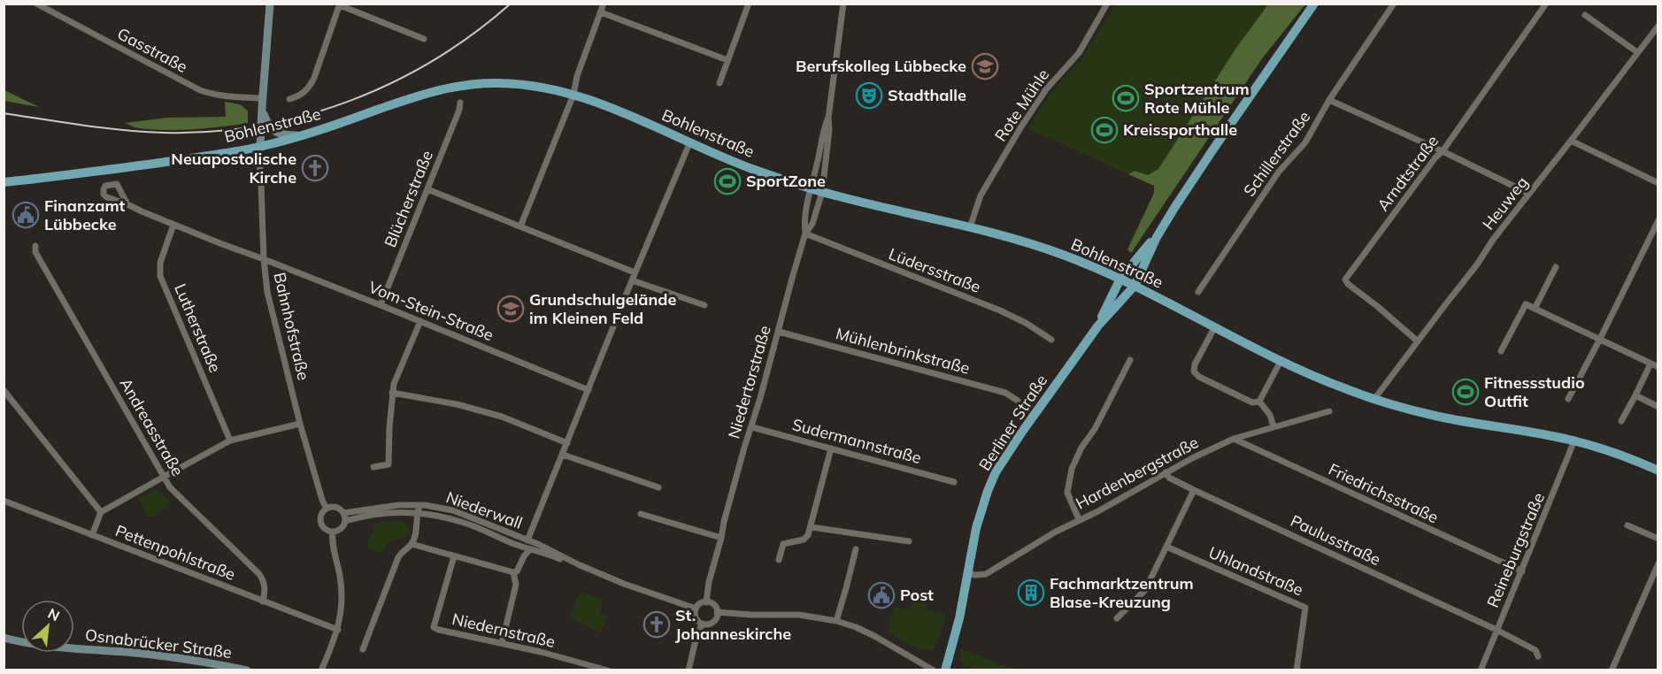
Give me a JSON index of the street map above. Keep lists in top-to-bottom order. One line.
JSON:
{"streets":{"main road":["Bohlenstraße","Berliner Straße"],"street":["Gasstraße","Rote Mühle","Schillerstraße","Arndtstraße","Blücherstraße","Heuweg","Lüdersstraße","Vom-Stein-Straße","Bahnhofstraße","Lutherstraße","Mühlenbrinkstraße","Niedertorstraße","Andreasstraße","Sudermannstraße","Hardenbergstraße","Friedrichsstraße","Niederwall","Paulusstraße","Reineburgstraße","Pettenpohlstraße","Uhlandstraße","Niedernstraße","Osnabrücker Straße"]},"crossings":[["Rote Mühle","Bohlenstraße"],["Bohlenstraße","Heuweg"],["Bohlenstraße","Niedertorstraße"],["Bohlenstraße","Berliner Straße"],["Bohlenstraße","Reineburgstraße"],["Arndtstraße","Heuweg"],["Blücherstraße","Vom-Stein-Straße"],["Lüdersstraße","Niedertorstraße"],["Vom-Stein-Straße","Bahnhofstraße"],["Bahnhofstraße","Lutherstraße"],["Bahnhofstraße","Niederwall"],["Mühlenbrinkstraße","Niedertorstraße"],["Niedertorstraße","Sudermannstraße"],["Niedertorstraße","Niederwall"],["Berliner Straße","Hardenbergstraße"],["Andreasstraße","Pettenpohlstraße"],["Hardenbergstraße","Friedrichsstraße"],["Hardenbergstraße","Paulusstraße"],["Friedrichsstraße","Reineburgstraße"],["Paulusstraße","Reineburgstraße"]],"places":{"school or university":["Berufskolleg Lübbecke","Grundschulgelände im Kleinen Feld"],"theatre":["Stadthalle"],"sports":["Sportzentrum Rote Mühle","Kreissporthalle","SportZone","Fitnessstudio Outfit"],"church":["Neuapostolische Kirche","St. Johanneskirche"],"public building":["Finanzamt Lübbecke","Post"],"building":["Fachmarktzentrum Blase-Kreuzung"]},"north":"top right"}
